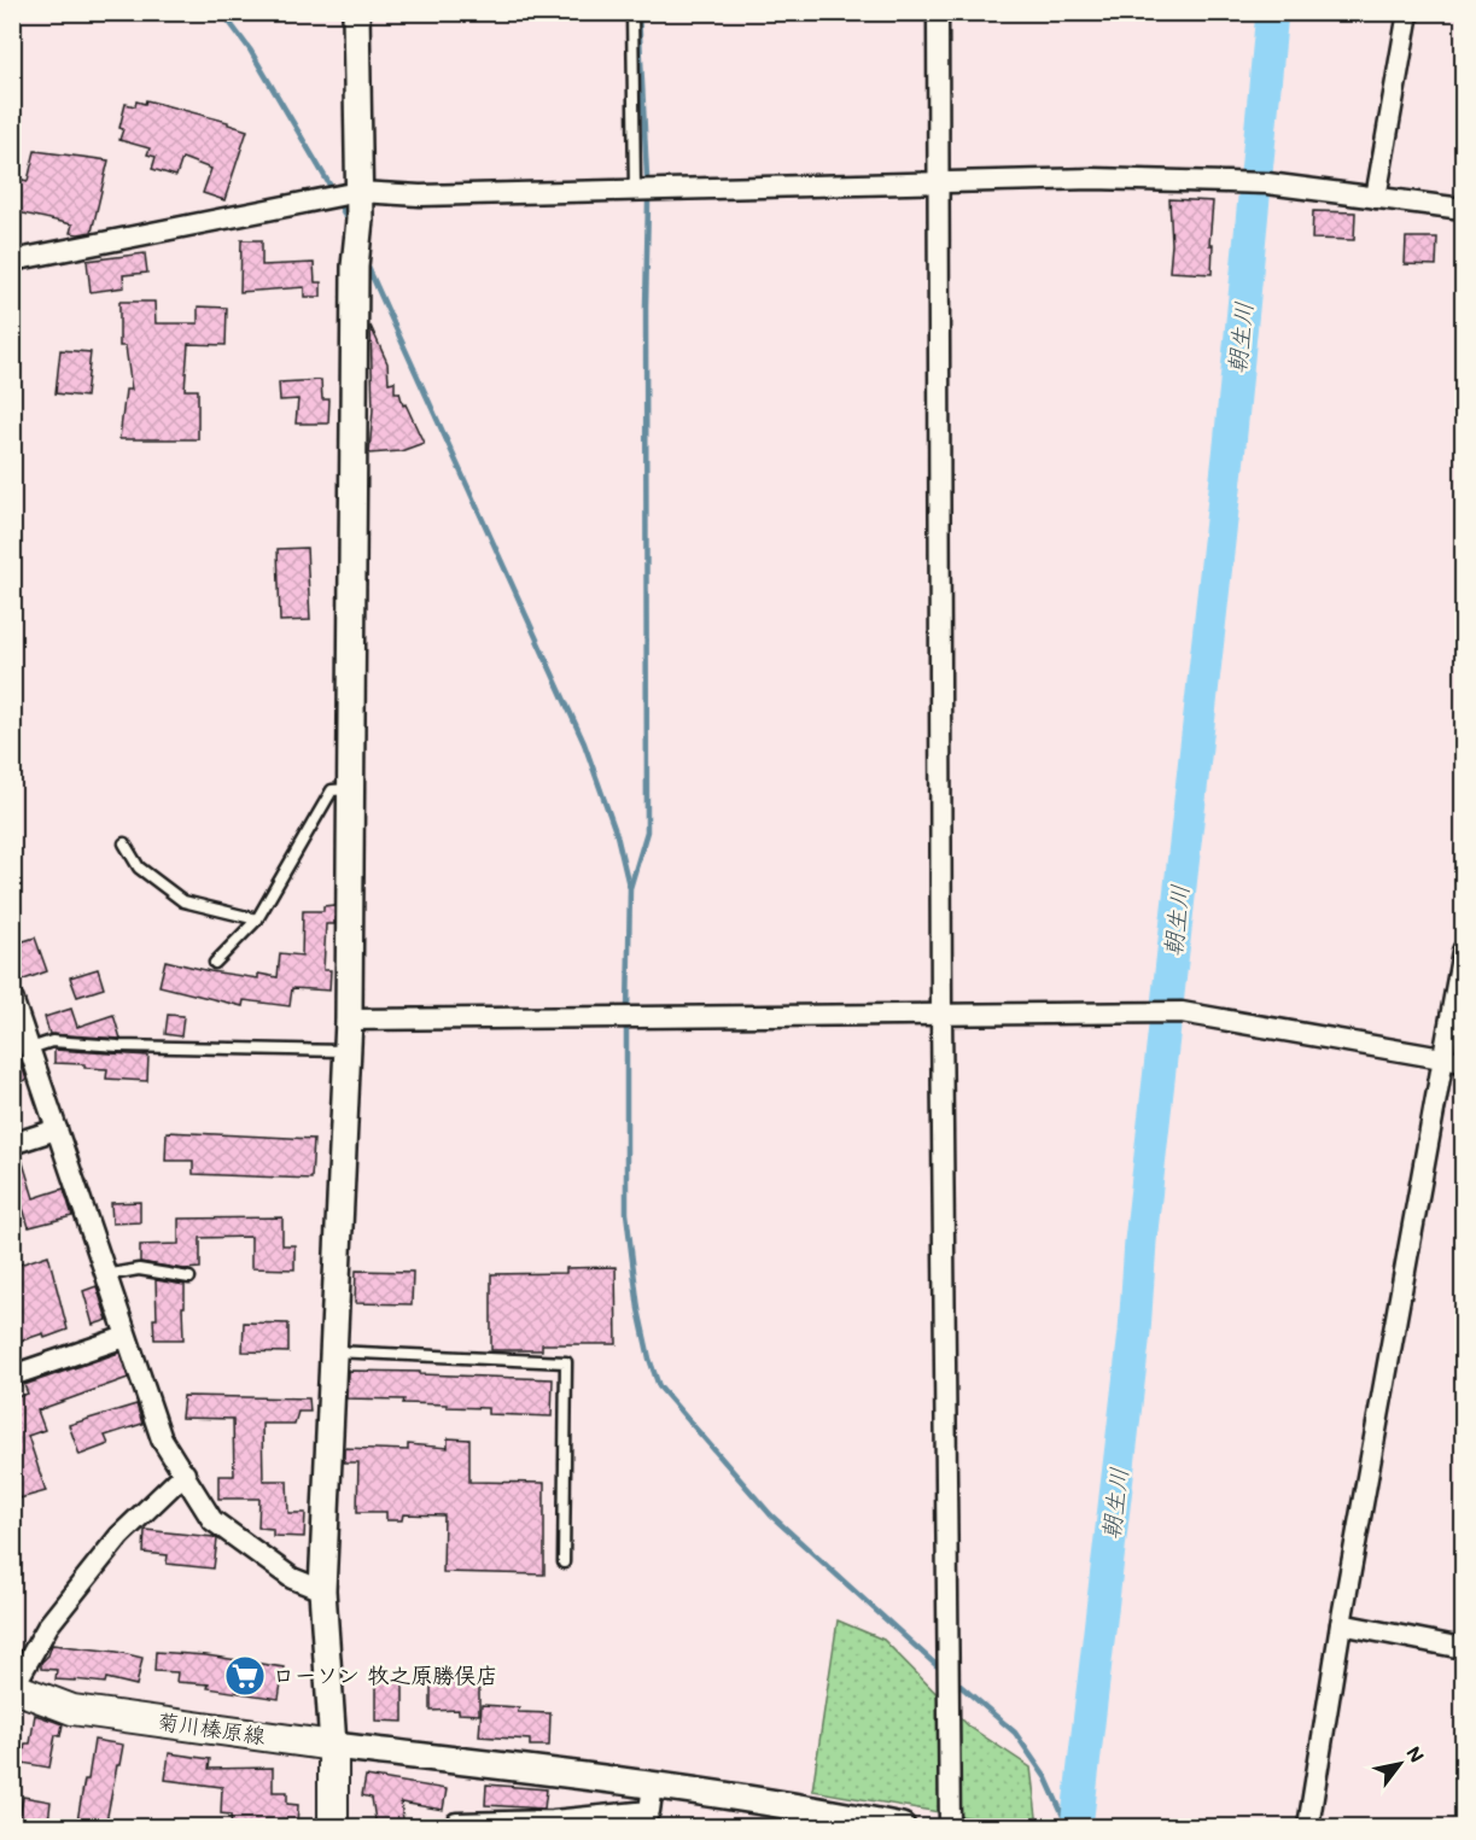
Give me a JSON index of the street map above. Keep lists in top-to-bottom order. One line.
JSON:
{"streets":{"main road":["菊川榛原線"]},"water":["朝生川"],"places":{"supermarket":["ローソン 牧之原勝俣店"]},"north":"top right"}
